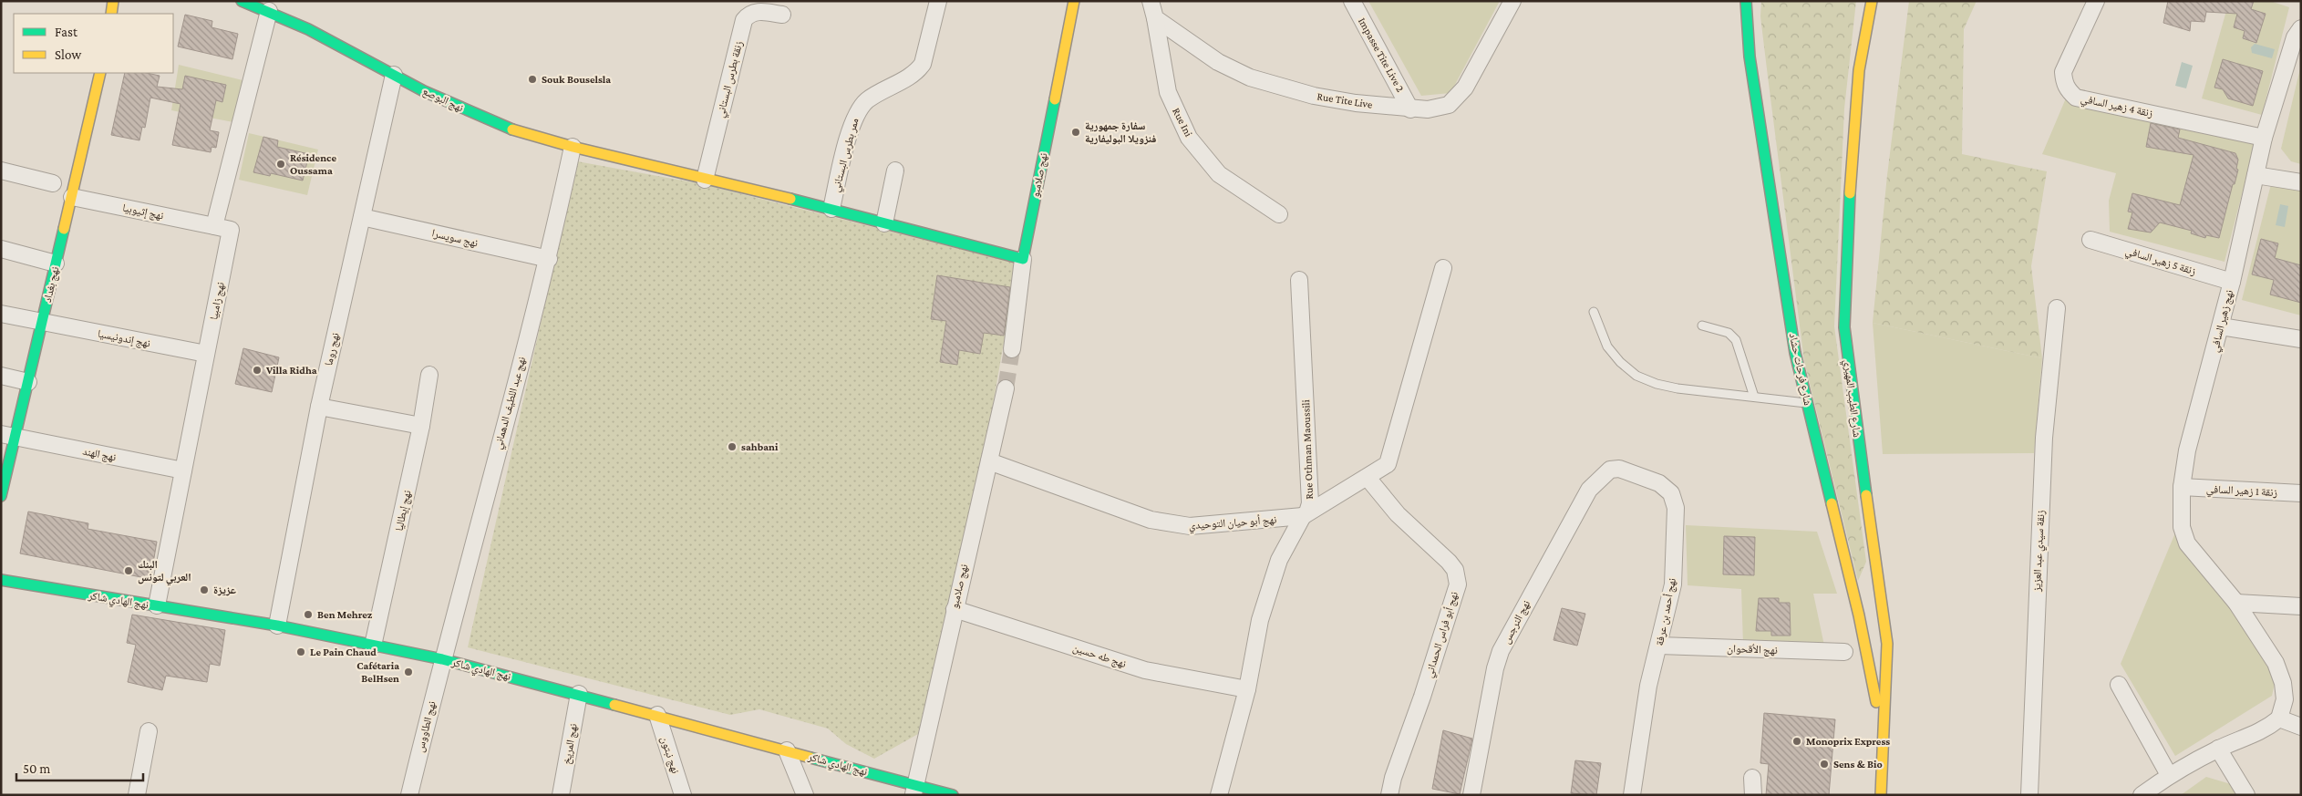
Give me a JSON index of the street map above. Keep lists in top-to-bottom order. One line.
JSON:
{"streets":{"street":["Impasse Tite Live 2","زنقة بطرس البستاني","نهج البوصع","Rue Tite Live","زنقة 4 زهير السافي","Rue Ini","ممر بطرس البستاني","نهج صلامبو","نهج إثيوبيا","نهج سويسرا","زنقة 5 زهير السافي","نهج بغداد","نهج زامبيا","نهج زهير السافي","نهج إندونيسيا","نهج روما","شارع فرحات حشاد","شارع الطيب المهيري","نهج عبد اللطيف الدهماني","Rue Othman Maoussili","نهج الهند","زنقة 1 زهير السافي","نهج إيطاليا","نهج أبو حيان التوحيدي","زنقة سيدي عبد العزيز","نهج الهادي شاكر","نهج أحمد بن عرفة","نهج النرجس","نهج أبو فراس الحمداني","نهج الأقحوان","نهج طه حسين","نهج الطاووس","نهج المريخ","نهج نبتون"]},"crossings":[["Impasse Tite Live 2","Rue Tite Live"],["زنقة بطرس البستاني","نهج البوصع"],["نهج البوصع","ممر بطرس البستاني"],["نهج البوصع","نهج صلامبو"],["نهج البوصع","نهج روما"],["نهج البوصع","نهج عبد اللطيف الدهماني"],["Rue Tite Live","Rue Ini"],["زنقة 4 زهير السافي","نهج زهير السافي"],["نهج صلامبو","نهج أبو حيان التوحيدي"],["نهج صلامبو","نهج الهادي شاكر"],["نهج صلامبو","نهج طه حسين"],["نهج إثيوبيا","نهج بغداد"],["نهج إثيوبيا","نهج زامبيا"],["نهج سويسرا","نهج روما"],["نهج سويسرا","نهج عبد اللطيف الدهماني"],["زنقة 5 زهير السافي","نهج زهير السافي"],["نهج بغداد","نهج إندونيسيا"],["نهج بغداد","نهج الهند"],["نهج زامبيا","نهج إندونيسيا"],["نهج زامبيا","نهج الهند"],["نهج زامبيا","نهج الهادي شاكر"],["نهج زهير السافي","زنقة 1 زهير السافي"],["نهج روما","نهج الهادي شاكر"],["شارع فرحات حشاد","شارع الطيب المهيري"],["نهج عبد اللطيف الدهماني","نهج الهادي شاكر"],["نهج عبد اللطيف الدهماني","نهج الطاووس"],["Rue Othman Maoussili","نهج أبو حيان التوحيدي"],["Rue Othman Maoussili","نهج طه حسين"],["نهج إيطاليا","نهج الهادي شاكر"],["نهج أبو حيان التوحيدي","نهج أبو فراس الحمداني"],["نهج الهادي شاكر","نهج الطاووس"],["نهج الهادي شاكر","نهج المريخ"],["نهج الهادي شاكر","نهج نبتون"],["نهج أحمد بن عرفة","نهج النرجس"],["نهج أحمد بن عرفة","نهج الأقحوان"]],"places":["Souk Bouselsla","سفارة جمهورية فنزويلا البوليفارية","Résidence Oussama","Villa Ridha","sahbani","البنك العربي لتونس","عزيزة","Ben Mehrez","Le Pain Chaud","Cafétaria BelHsen","Monoprix Express","Sens & Bio"],"legend":["Fast","Slow"],"scale_bar":"50 m"}
